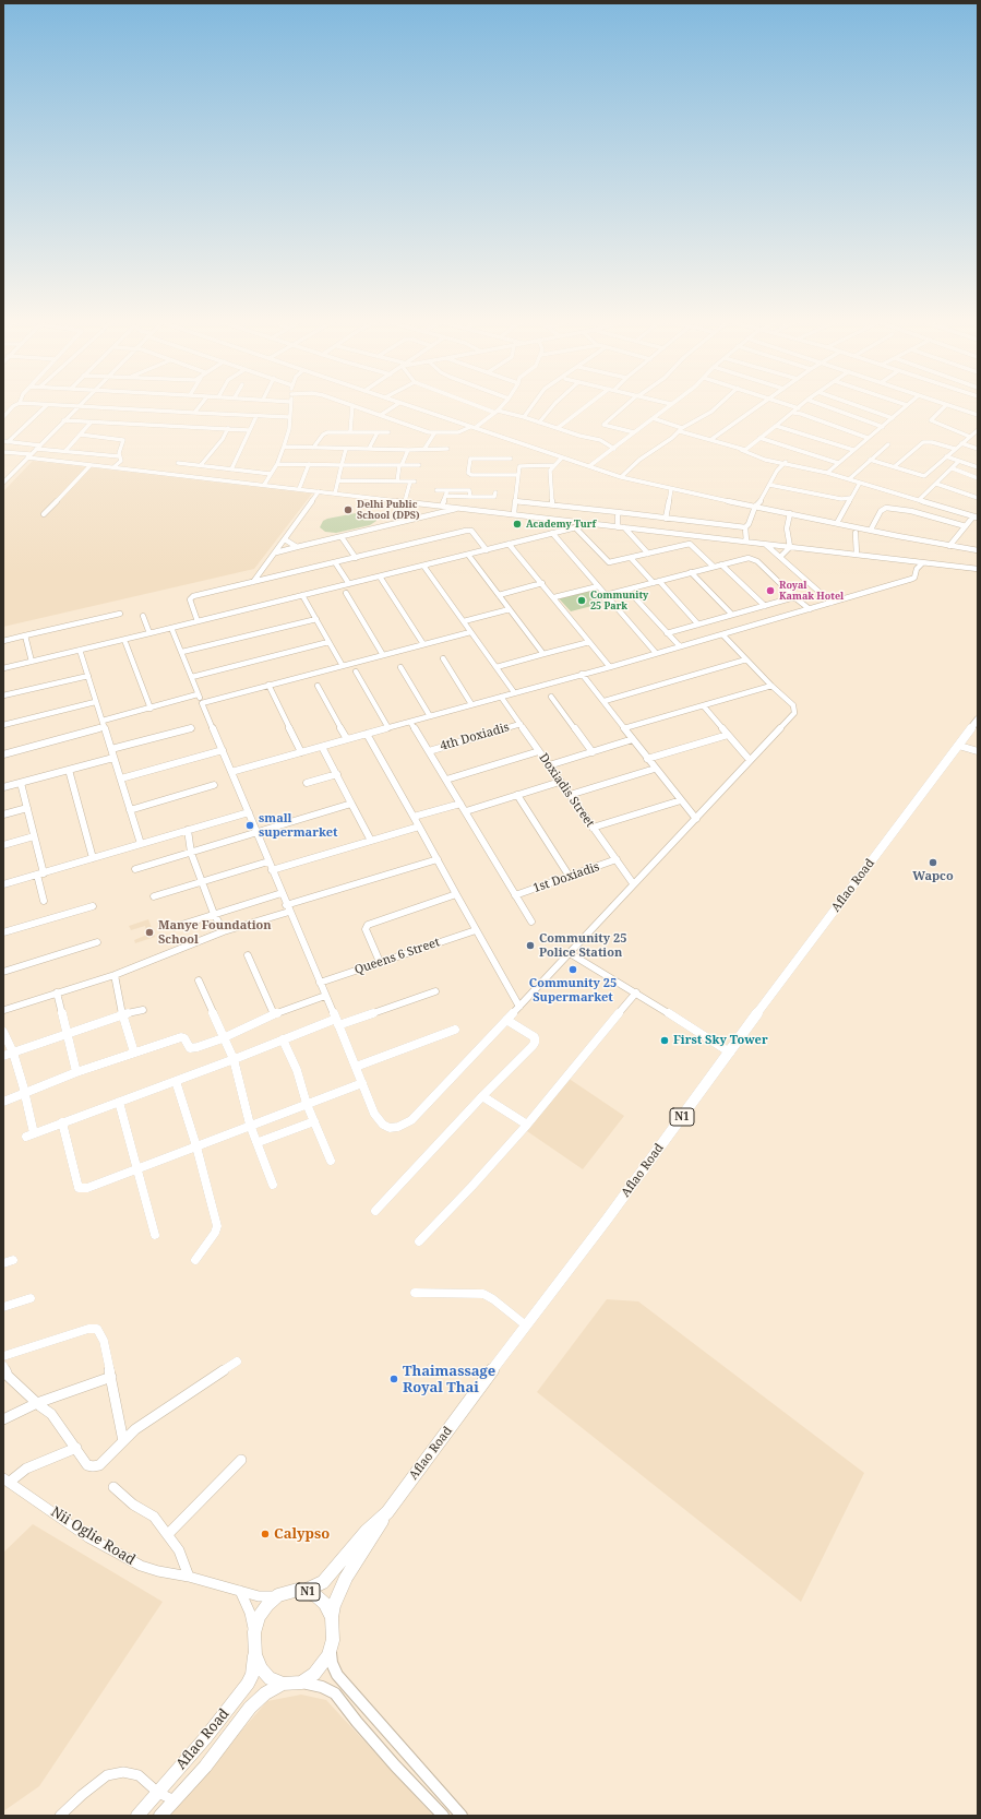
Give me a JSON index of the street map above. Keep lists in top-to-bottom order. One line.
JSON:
{"streets":{"highway":["Aflao Road","N1"],"street":["4th Doxiadis","Doxiadis Street","1st Doxiadis","Queens 6 Street","Nii Oglie Road"]},"crossings":[["4th Doxiadis","Doxiadis Street"],["Doxiadis Street","1st Doxiadis"],["Aflao Road","N1"],["Aflao Road","Nii Oglie Road"],["N1","Nii Oglie Road"]],"places":["Delhi Public School (DPS)","Academy Turf","Royal Kamak Hotel","Community 25 Park","small supermarket","Wapco","Manye Foundation School","Community 25 Police Station","Community 25 Supermarket","First Sky Tower","Thaimassage Royal Thai","Calypso"]}
